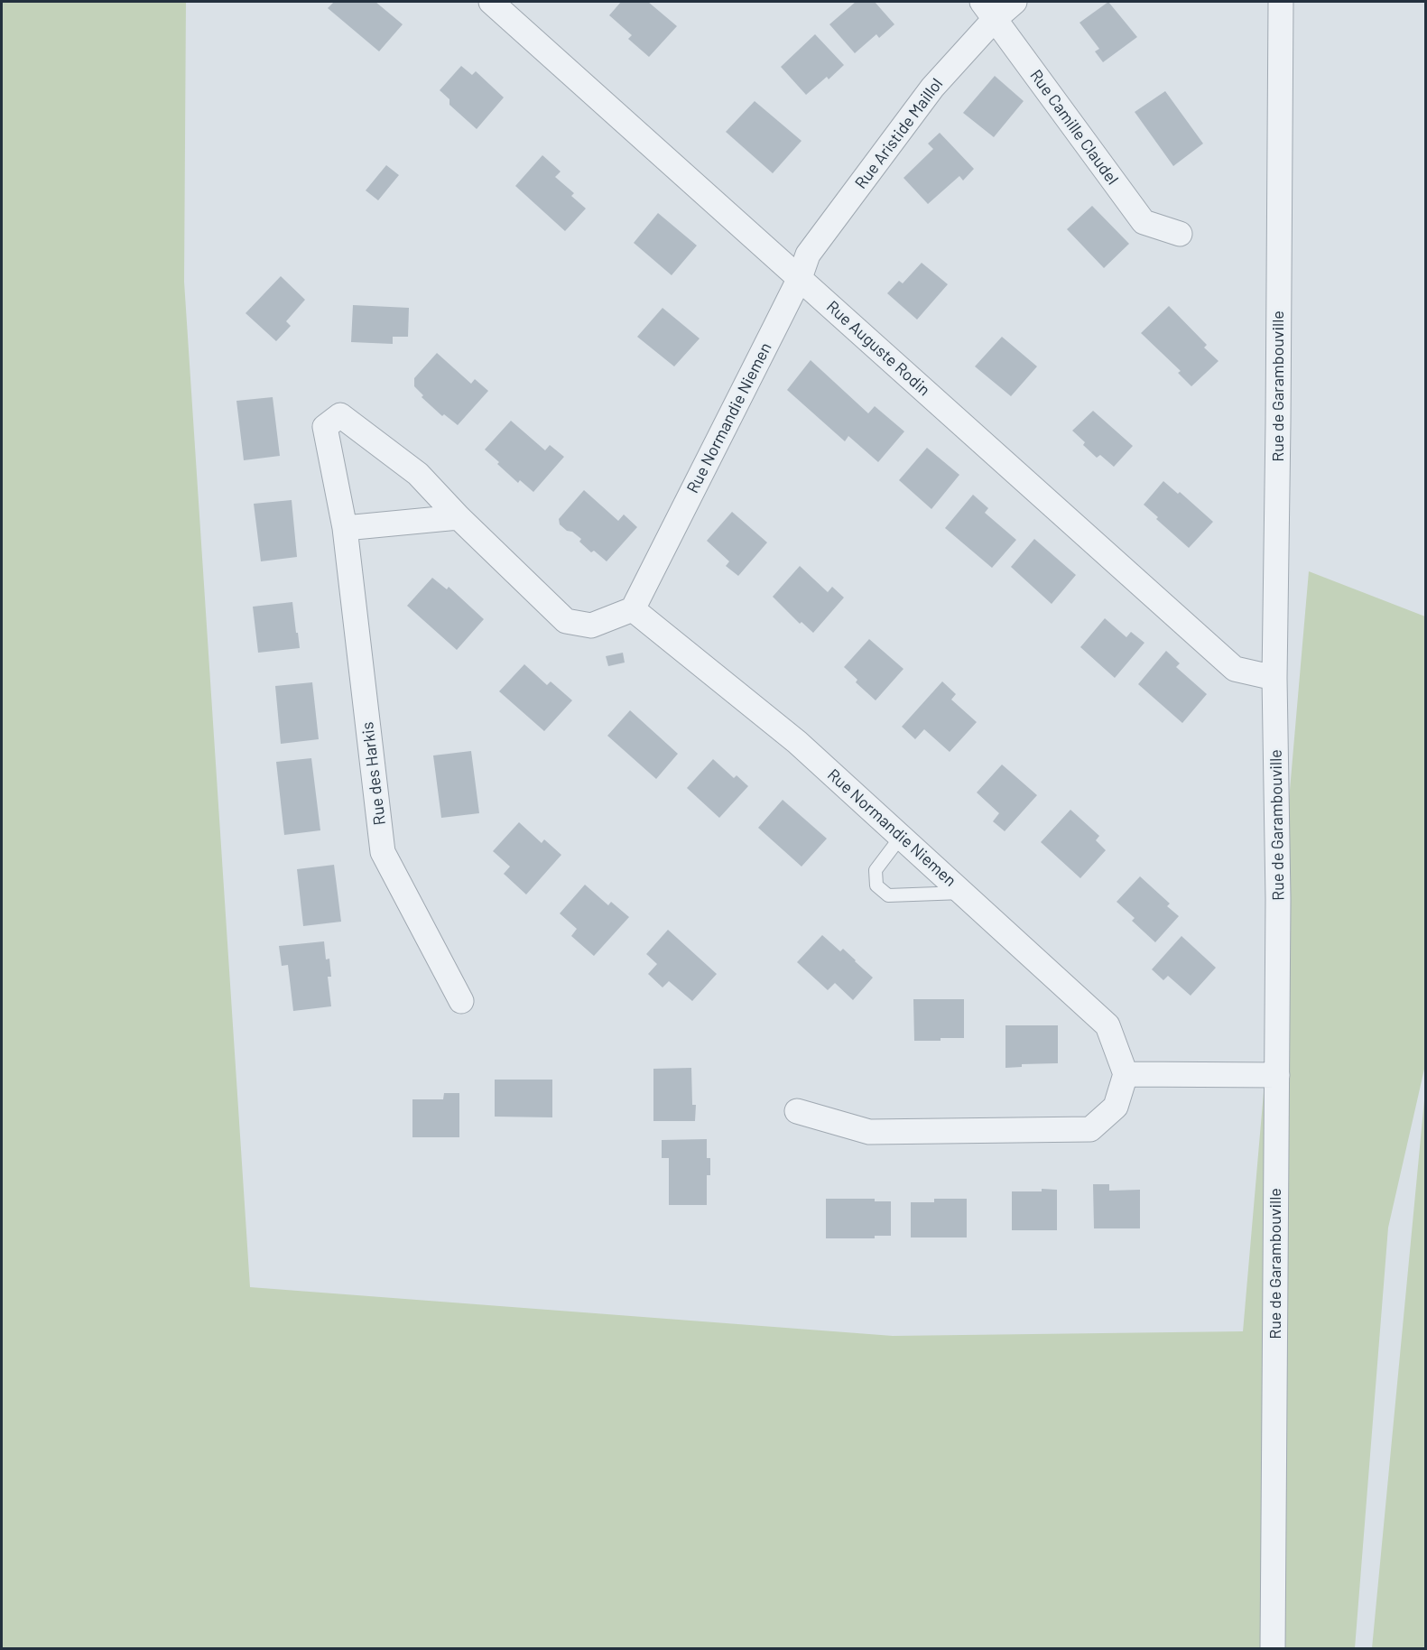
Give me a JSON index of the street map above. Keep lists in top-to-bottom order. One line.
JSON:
{"streets":{"street":["Rue Camille Claudel","Rue Aristide Maillol","Rue Auguste Rodin","Rue de Garambouville","Rue Normandie Niemen","Rue des Harkis"]},"crossings":[["Rue Camille Claudel","Rue Aristide Maillol"],["Rue Aristide Maillol","Rue Auguste Rodin"],["Rue Aristide Maillol","Rue Normandie Niemen"],["Rue Auguste Rodin","Rue de Garambouville"],["Rue Auguste Rodin","Rue Normandie Niemen"],["Rue Normandie Niemen","Rue des Harkis"]]}
